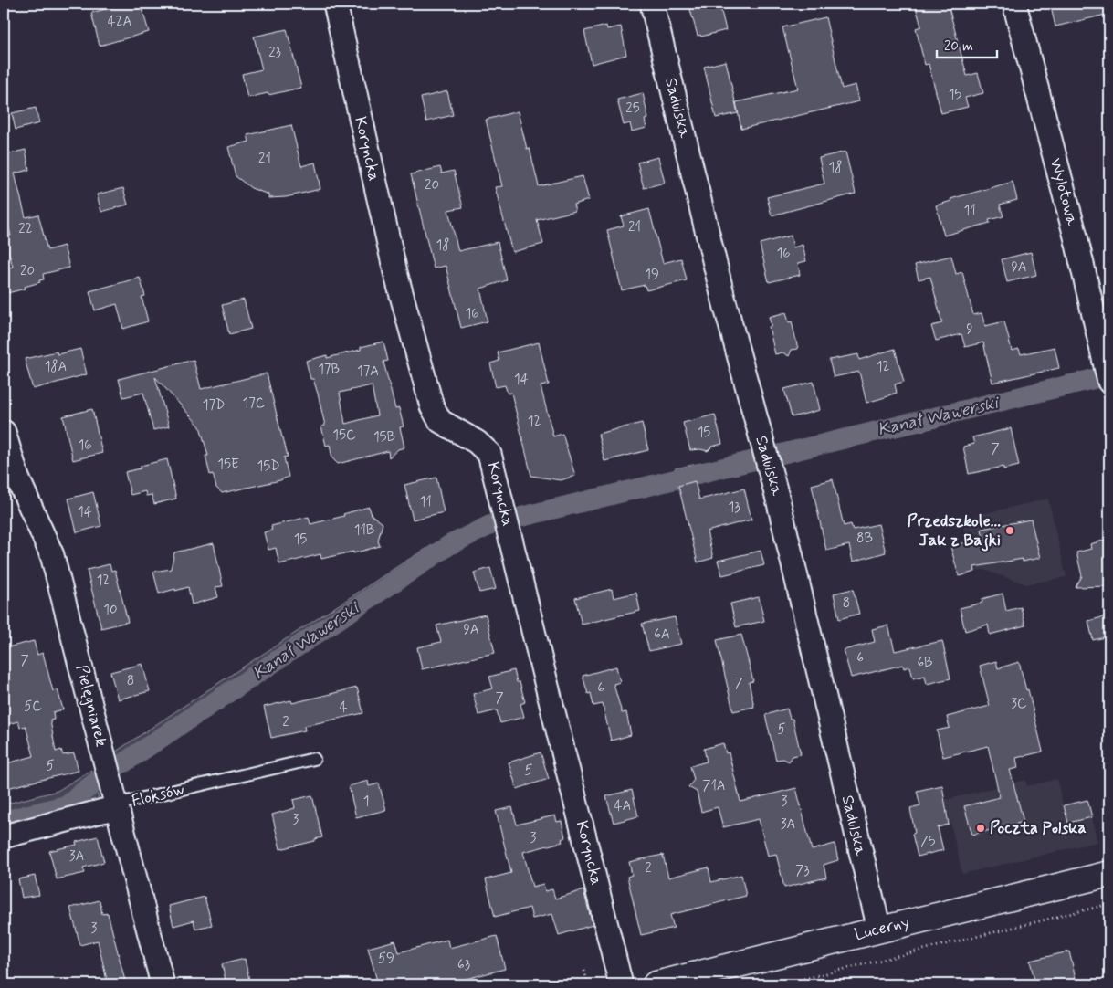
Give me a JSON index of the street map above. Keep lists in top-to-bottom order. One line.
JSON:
{"streets":{"street":["Sadulska","Koryncka","Wylotowa","Pielęgniarek","Floksów","Lucerny"]},"crossings":[["Sadulska","Lucerny"],["Pielęgniarek","Floksów"]],"water":["Kanał Wawerski"],"places":["Przedszkole... Jak z Bajki","Poczta Polska"],"house_numbers":["42A","23","15","25","21","18","20","11","21","22","18","16","9A","20","19","16","9","18A","12","17B","17A","14","17C","17D","12","15","15C","15B","16","7","15E","15D","11","13","14","11B","8B","15","12","8","10","9A","6A","6","7","6B","8","7","6","7","3C","5C","4","2","5","5","5","71A","1","3","4A","3","3A","3","75","3A","2","73","3","59","63"],"scale_bar":"20 m"}
